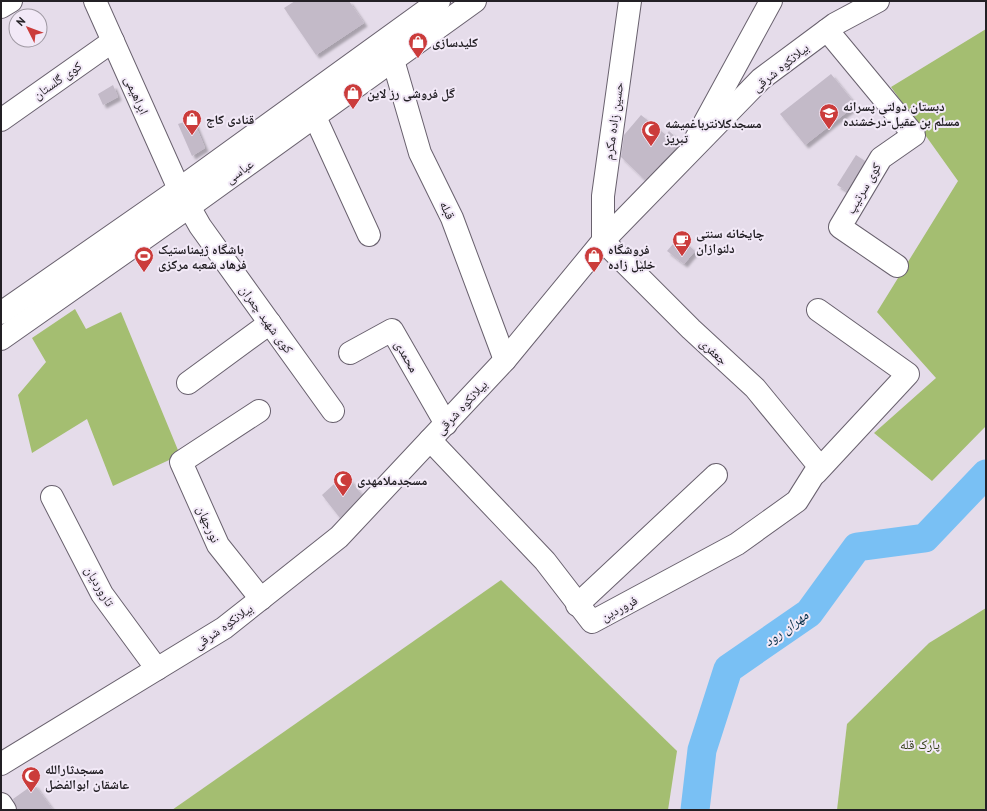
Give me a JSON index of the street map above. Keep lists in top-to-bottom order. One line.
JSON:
{"streets":{"street":["بیلانکوه شرقی","کوی گلستان","ابراهیمی","حسین زاده مکرم","عباسى","کوی سرتیپ","قبله","کوی شهید چمران","جعفری","محمدی","نورجهان","تاروردیان","فروردین"]},"crossings":[["بیلانکوه شرقی","حسین زاده مکرم"],["بیلانکوه شرقی","کوی سرتیپ"],["بیلانکوه شرقی","قبله"],["بیلانکوه شرقی","جعفری"],["بیلانکوه شرقی","محمدی"],["بیلانکوه شرقی","نورجهان"],["بیلانکوه شرقی","تاروردیان"],["بیلانکوه شرقی","فروردین"],["کوی گلستان","ابراهیمی"],["ابراهیمی","عباسى"],["ابراهیمی","کوی شهید چمران"],["حسین زاده مکرم","جعفری"],["عباسى","قبله"],["عباسى","کوی شهید چمران"],["جعفری","فروردین"]],"water":["مهران رود"],"parks":["پارک قله"],"places":{"shop":["کلیدسازی","گل فروشی رز لاین","قنادی کاج","فروشگاه خلیل زاده"],"school or university":["دبستان دولتی پسرانه مسلم بن عقیل-درخشنده"],"mosque":["مسجدکلانترباغمیشه تبریز","مسجدملامهدی","مسجدثارالله عاشقان ابوالفضل"],"cafe":["چایخانه سنتی دلنوازان"],"sports":["باشگاه ژیمناستیک فرهاد شعبه مرکزی"]},"north":"top left"}
